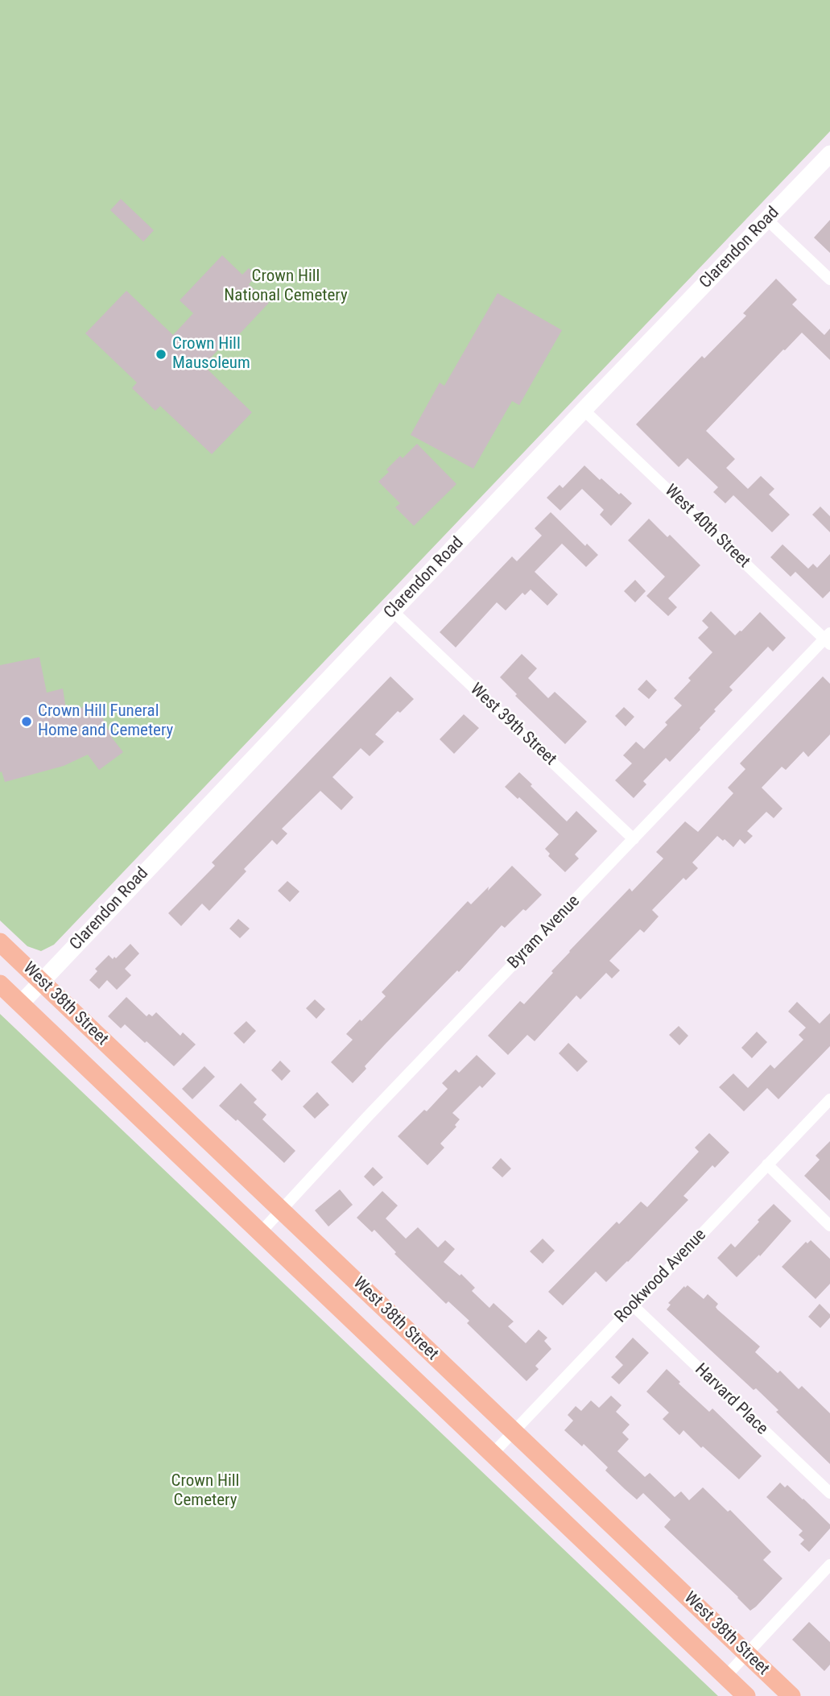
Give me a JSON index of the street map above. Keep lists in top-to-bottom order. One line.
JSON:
{"streets":{"main road":["West 38th Street"],"street":["Clarendon Road","West 40th Street","West 39th Street","Byram Avenue","Rookwood Avenue","Harvard Place"]},"crossings":[["Clarendon Road","West 40th Street"],["Clarendon Road","West 39th Street"],["Clarendon Road","West 38th Street"],["West 40th Street","Byram Avenue"],["West 39th Street","Byram Avenue"],["Byram Avenue","West 38th Street"],["West 38th Street","Rookwood Avenue"],["Rookwood Avenue","Harvard Place"]],"parks":["Crown Hill National Cemetery","Crown Hill Cemetery"],"places":["Crown Hill Mausoleum","Crown Hill Funeral Home and Cemetery"]}
